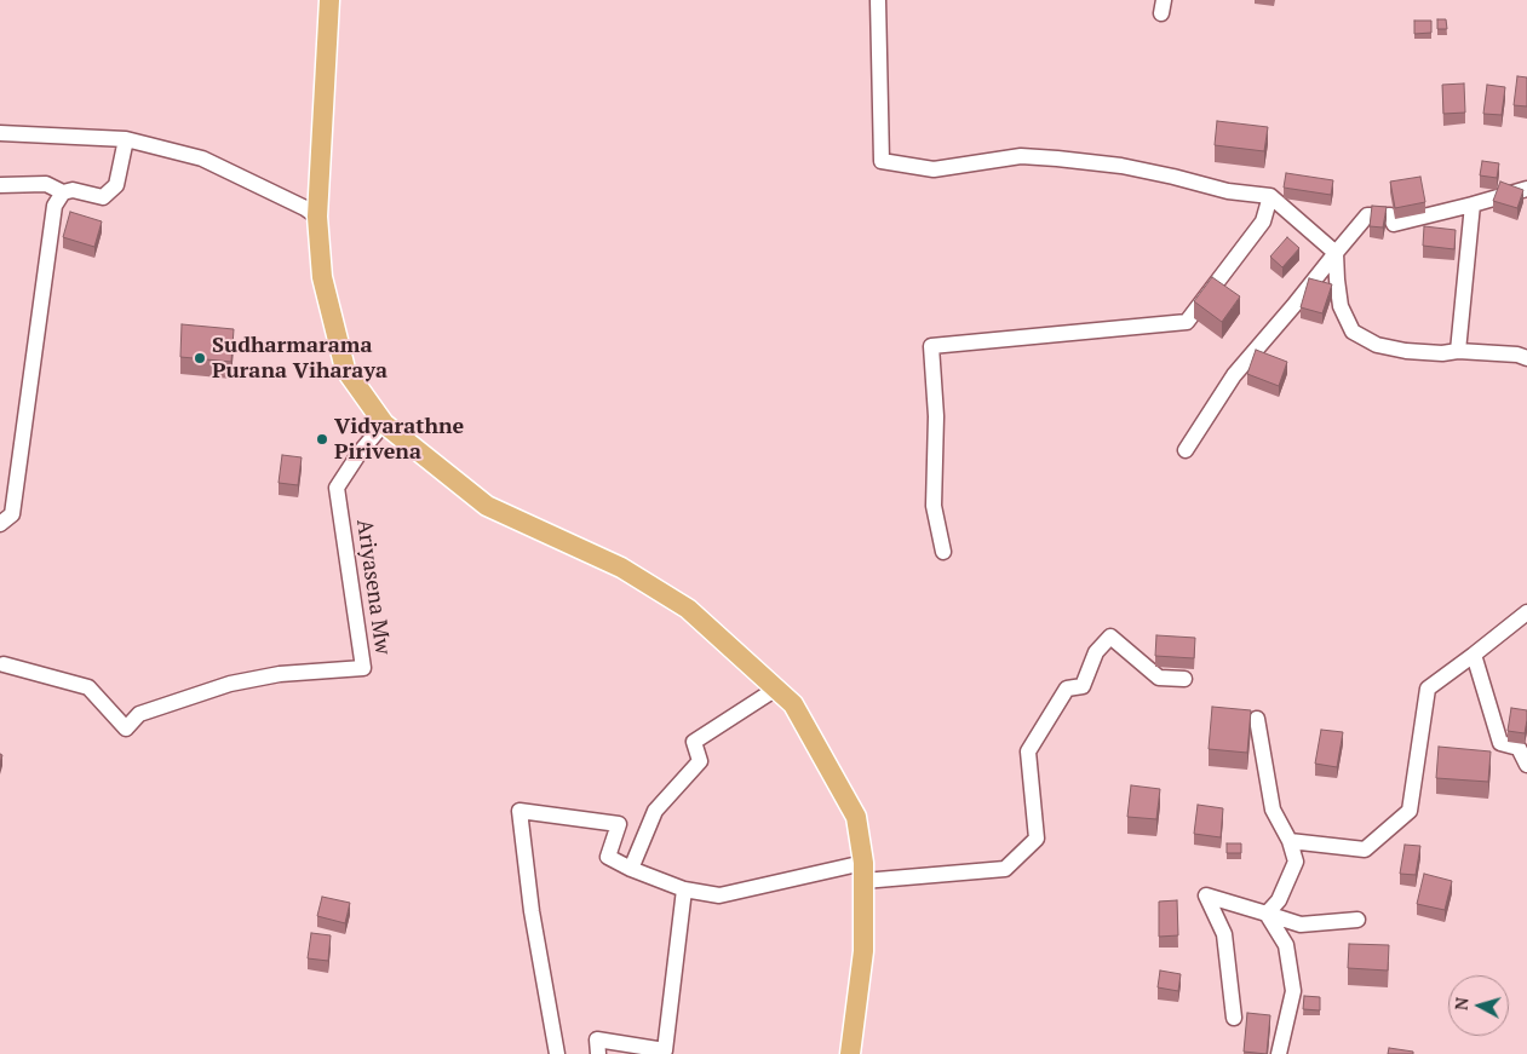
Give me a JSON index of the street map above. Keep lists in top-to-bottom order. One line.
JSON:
{"streets":{"street":["Ariyasena Mw"]},"places":["Sudharmarama Purana Viharaya","Vidyarathne Pirivena"],"north":"left"}
